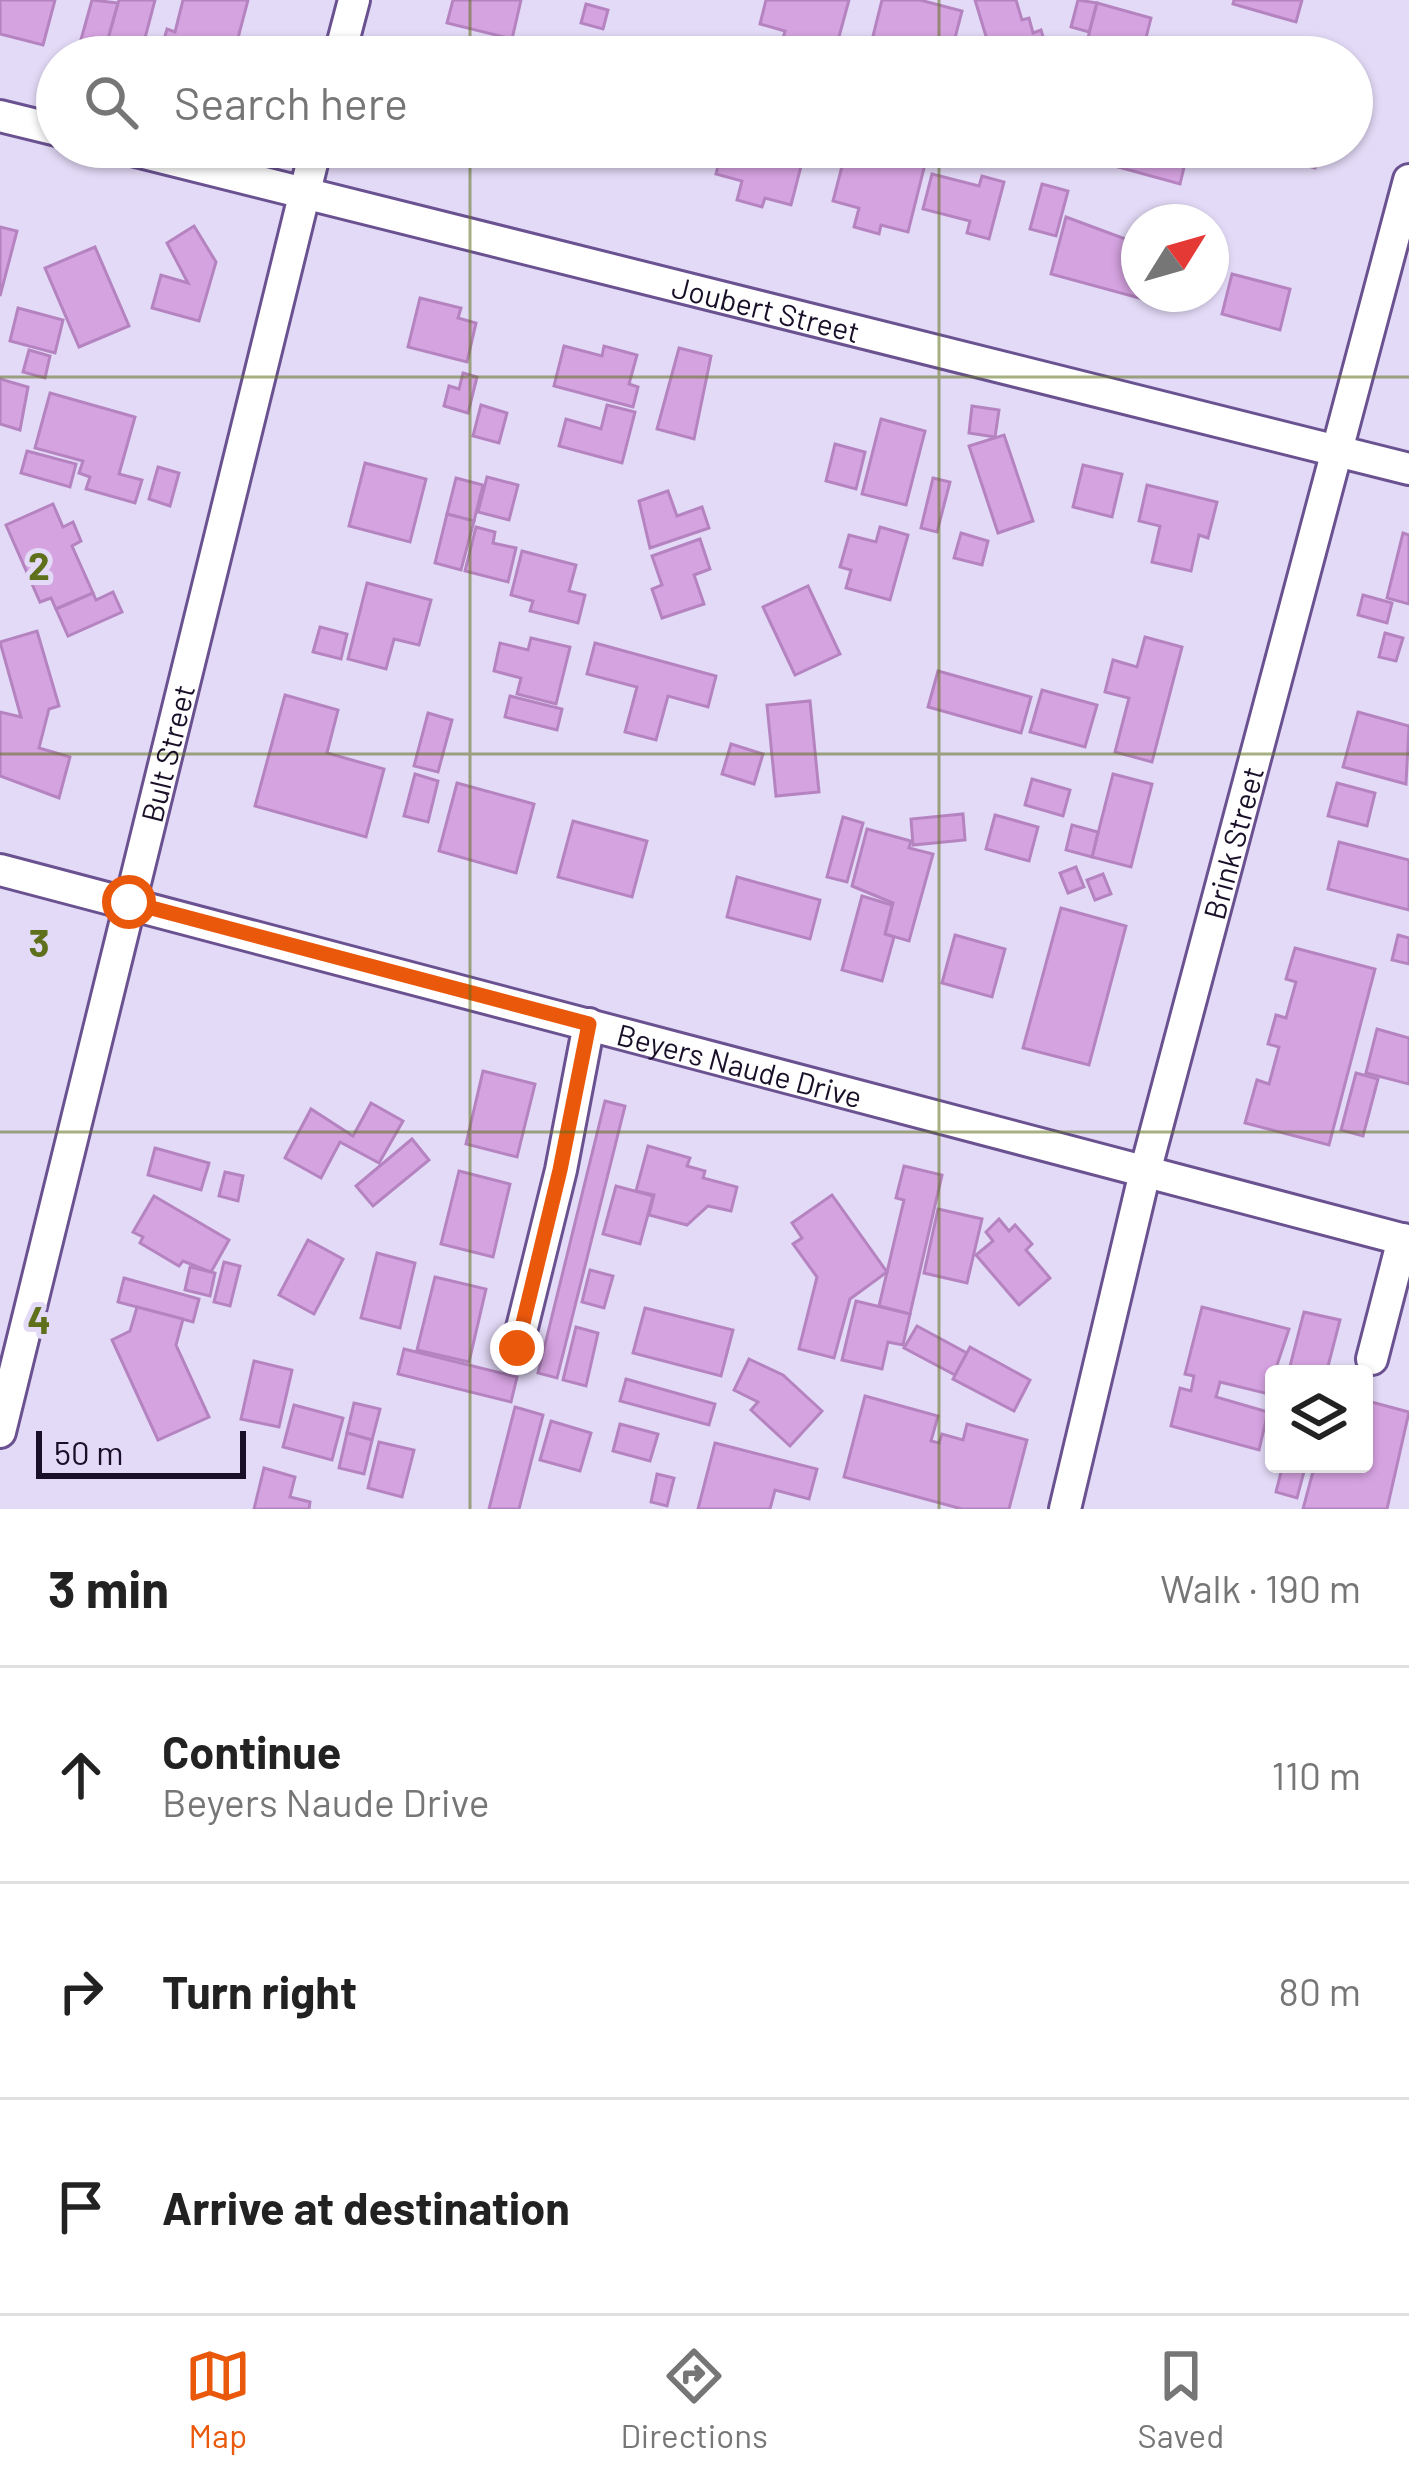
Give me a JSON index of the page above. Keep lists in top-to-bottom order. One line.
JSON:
{"streets":{"street":["Joubert Street","Bult Street","Brink Street","Beyers Naude Drive"]},"crossings":[["Joubert Street","Bult Street"],["Joubert Street","Brink Street"],["Bult Street","Beyers Naude Drive"],["Brink Street","Beyers Naude Drive"]],"scale_bar":"50 m","north":"top right","page":{"search":"Search here","scale":"50 m","heading":["3 min","Walk · 190 m"],"list":[["Continue","Beyers Naude Drive","110 m"],["Turn right","80 m"],"Arrive at destination"],"nav":["Map","Directions","Saved"]},"grid":{"rows":["2","3","4"]}}
